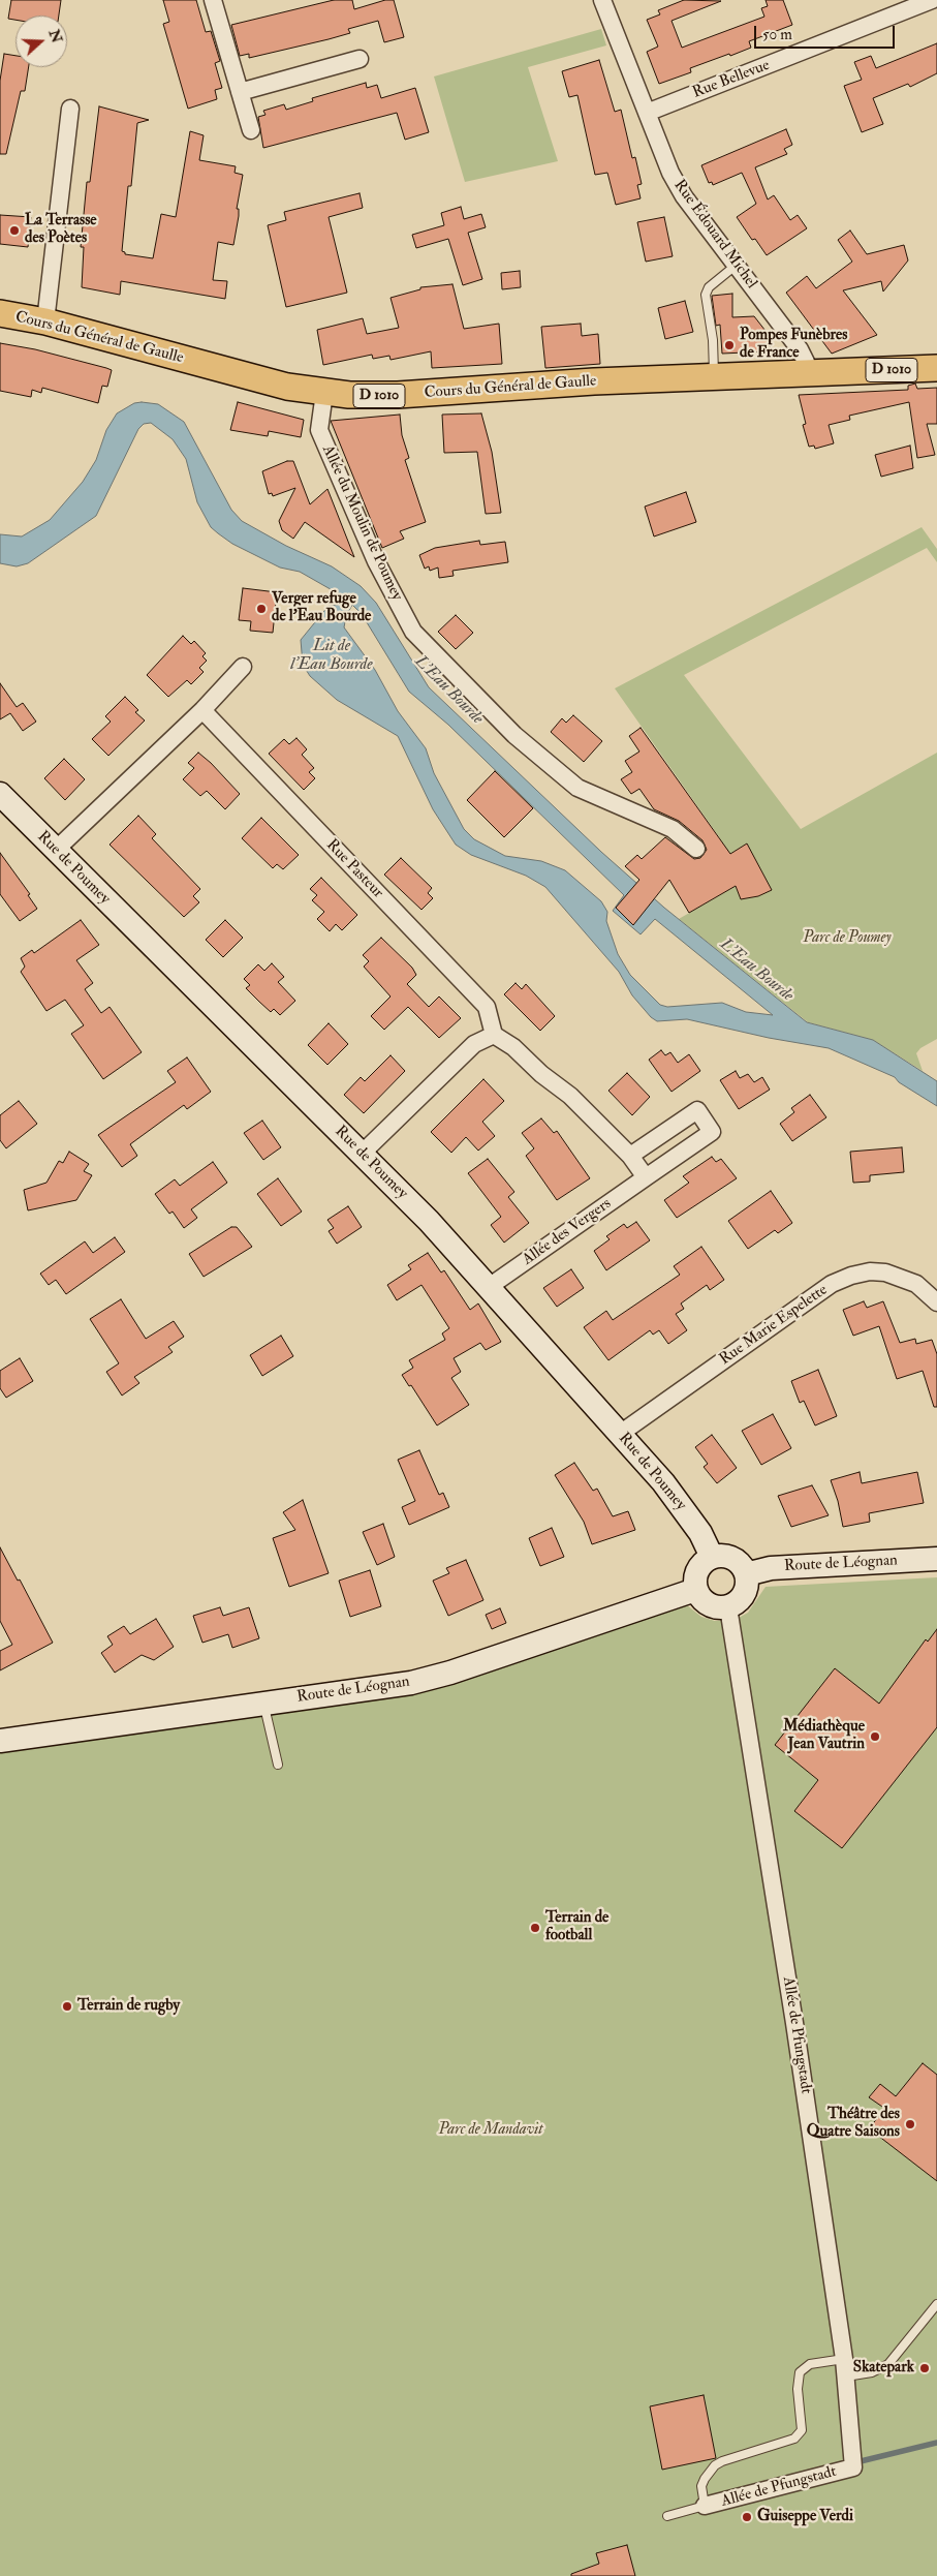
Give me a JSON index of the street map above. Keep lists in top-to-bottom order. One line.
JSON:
{"streets":{"main road":["Cours du Général de Gaulle","D 1010"],"street":["Rue Bellevue","Rue Édouard Michel","Allée du Moulin de Poumey","Rue de Poumey","Rue Pasteur","Allée des Vergers","Rue Marie Espelette","Route de Léognan","Allée de Pfungstadt"]},"crossings":[["Rue Bellevue","Rue Édouard Michel"],["Rue Édouard Michel","Cours du Général de Gaulle"],["Cours du Général de Gaulle","Allée du Moulin de Poumey"],["Rue de Poumey","Allée des Vergers"],["Rue de Poumey","Rue Marie Espelette"],["Rue de Poumey","Route de Léognan"],["Rue de Poumey","Allée de Pfungstadt"],["Route de Léognan","Allée de Pfungstadt"]],"water":["Lit de l'Eau Bourde","L'Eau Bourde"],"parks":["Parc de Poumey","Parc de Mandavit"],"places":["La Terrasse des Poètes","Pompes Funèbres de France","Verger refuge de l'Eau Bourde","Médiathèque Jean Vautrin","Terrain de football","Terrain de rugby","Théâtre des Quatre Saisons","Skatepark","Guiseppe Verdi"],"scale_bar":"50 m","north":"right"}
